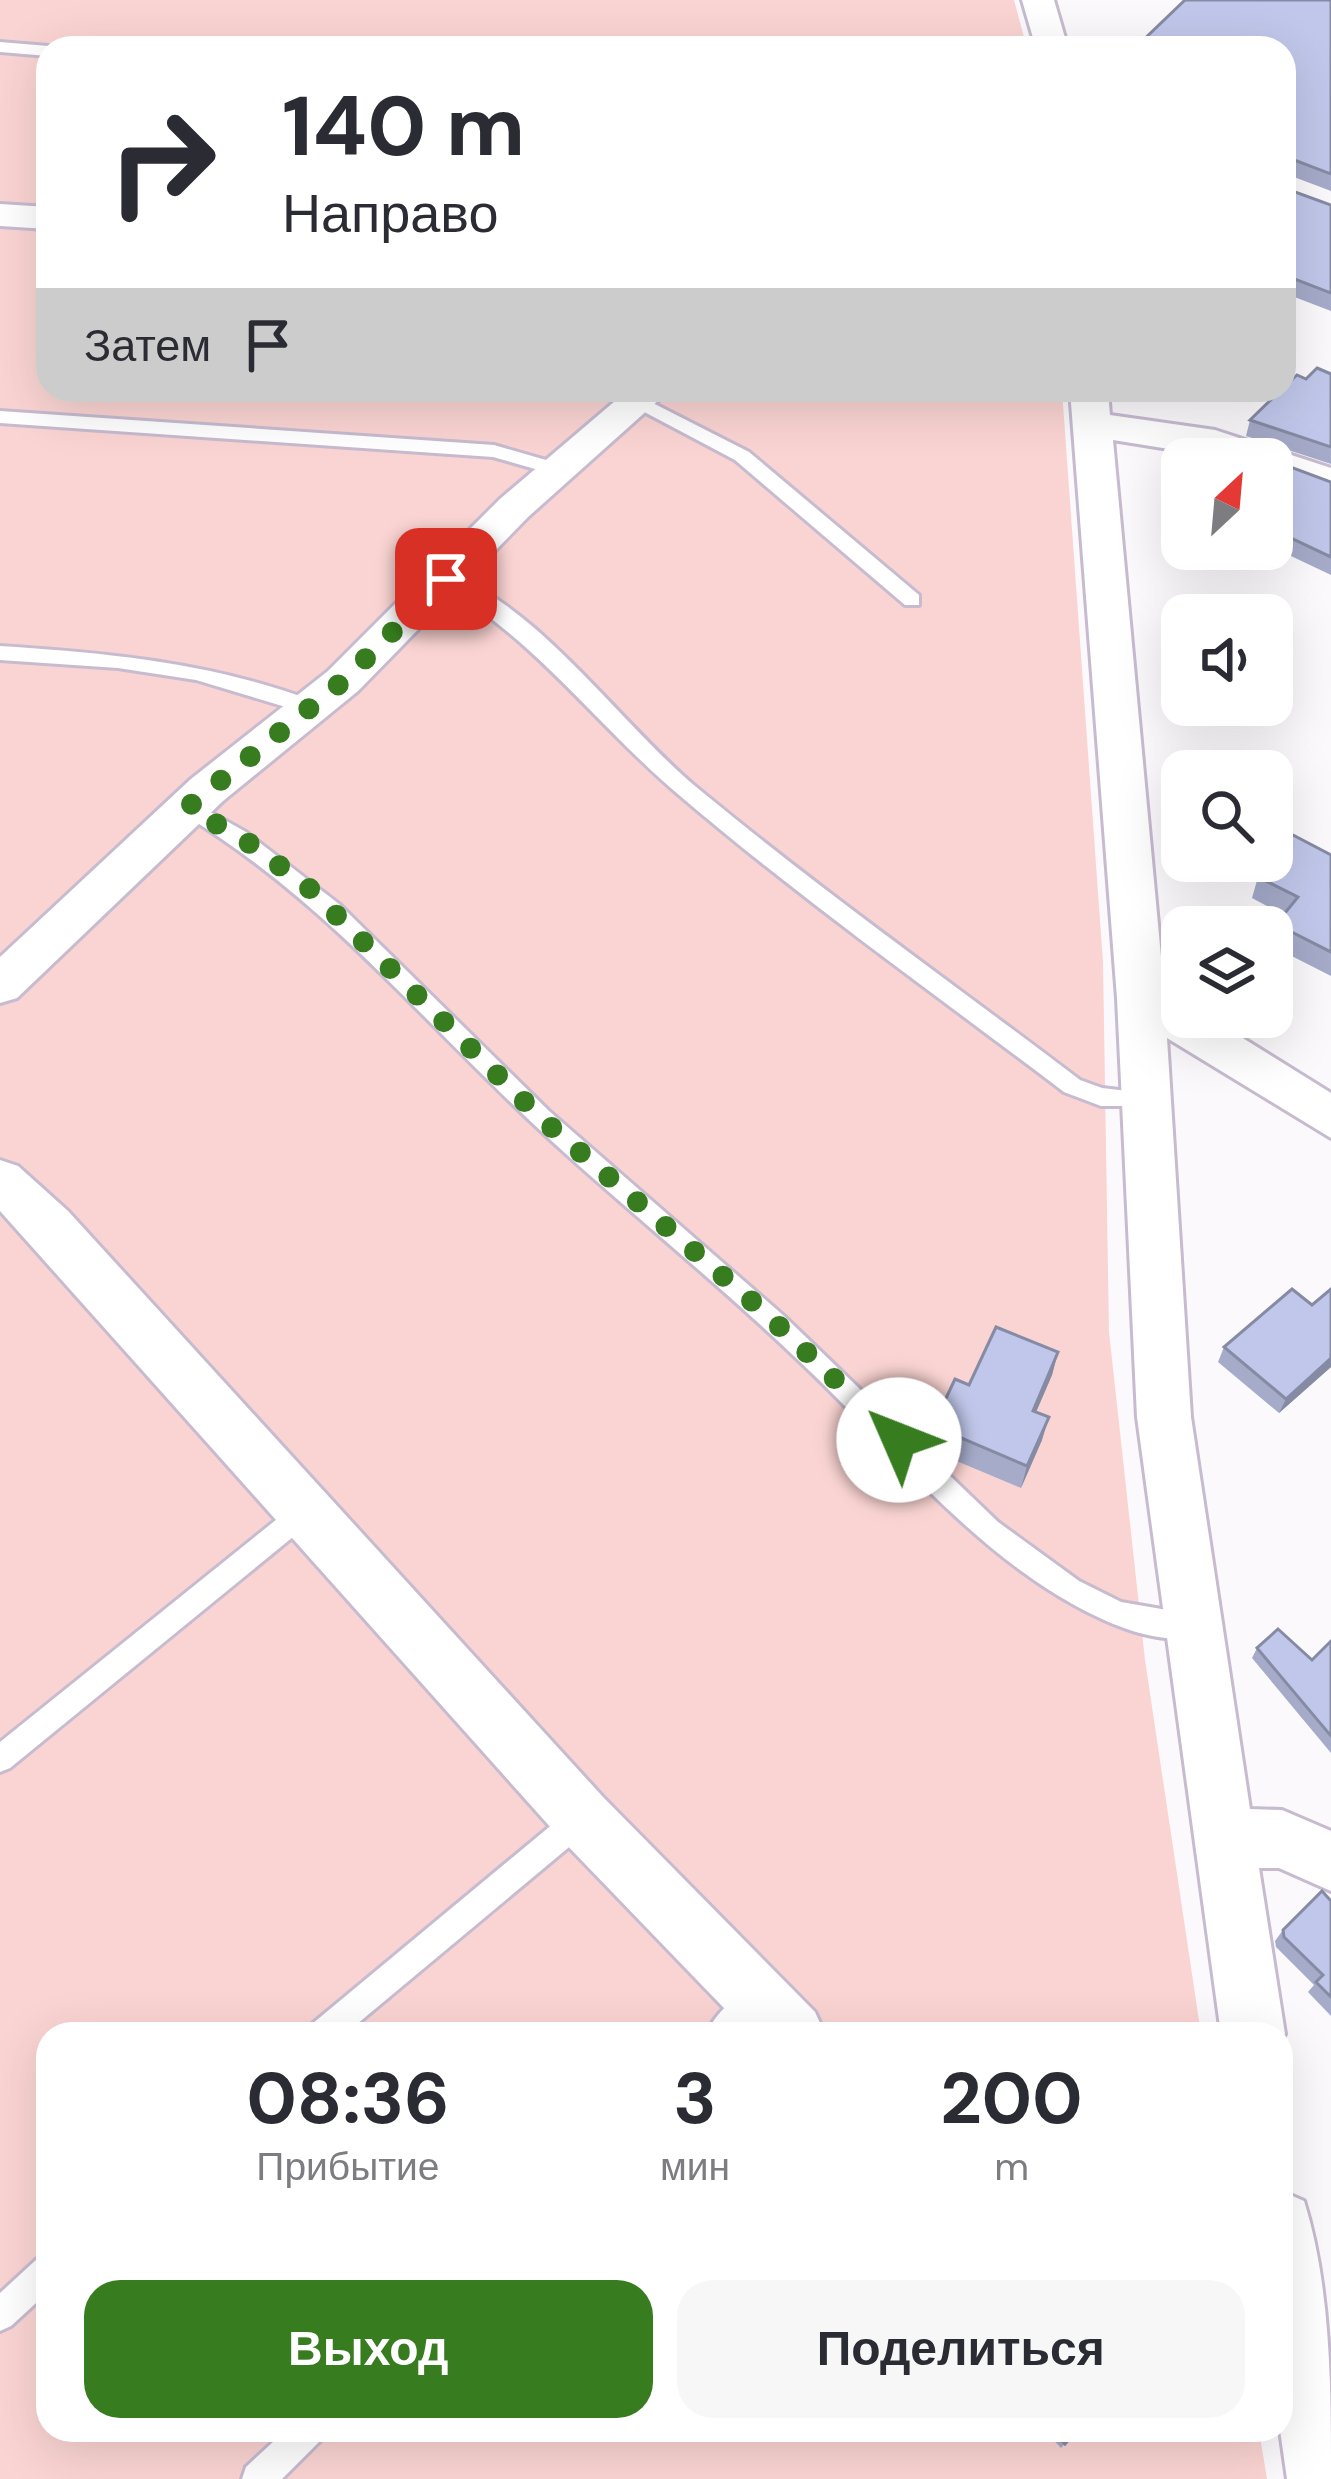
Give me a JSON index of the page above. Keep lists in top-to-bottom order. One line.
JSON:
{"north":"top right","page":{"turn":["140 m","Направо"],"then":"Затем","eta":["08:36","Прибытие","3","мин","200","m"],"buttons":["Выход","Поделиться"]}}
